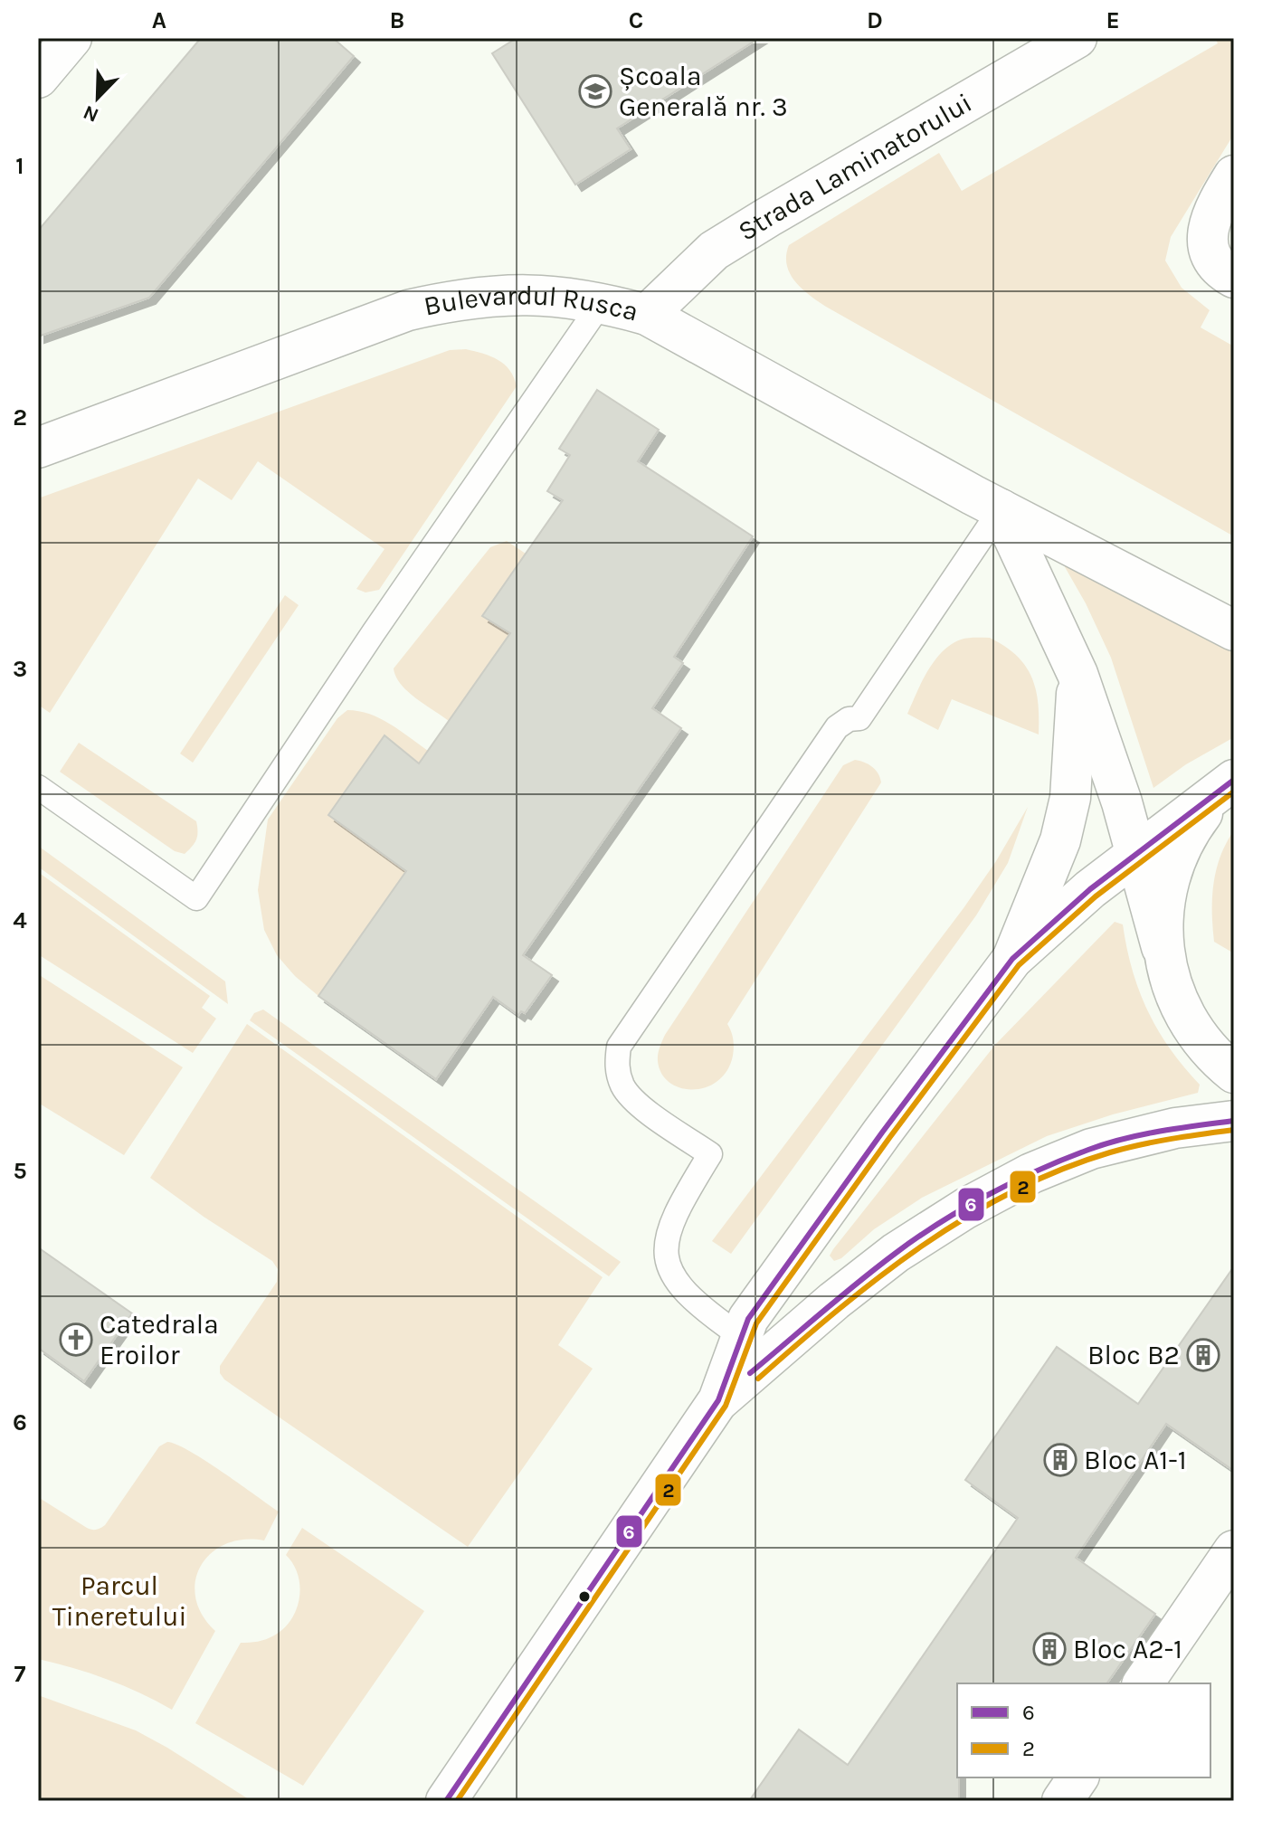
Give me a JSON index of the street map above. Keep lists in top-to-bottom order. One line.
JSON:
{"streets":{"street":["Strada Laminatorului","Bulevardul Rusca"]},"crossings":[["Strada Laminatorului","Bulevardul Rusca"]],"parks":["Parcul Tineretului"],"places":{"school or university":["Școala Generală nr. 3"],"church":["Catedrala Eroilor"],"building":["Bloc B2","Bloc A1-1","Bloc A2-1"]},"lines":["transit line 6","transit line 2"],"legend":["6","2"],"north":"bottom left","grid":{"columns":["A","B","C","D","E"],"rows":["1","2","3","4","5","6","7"]}}
